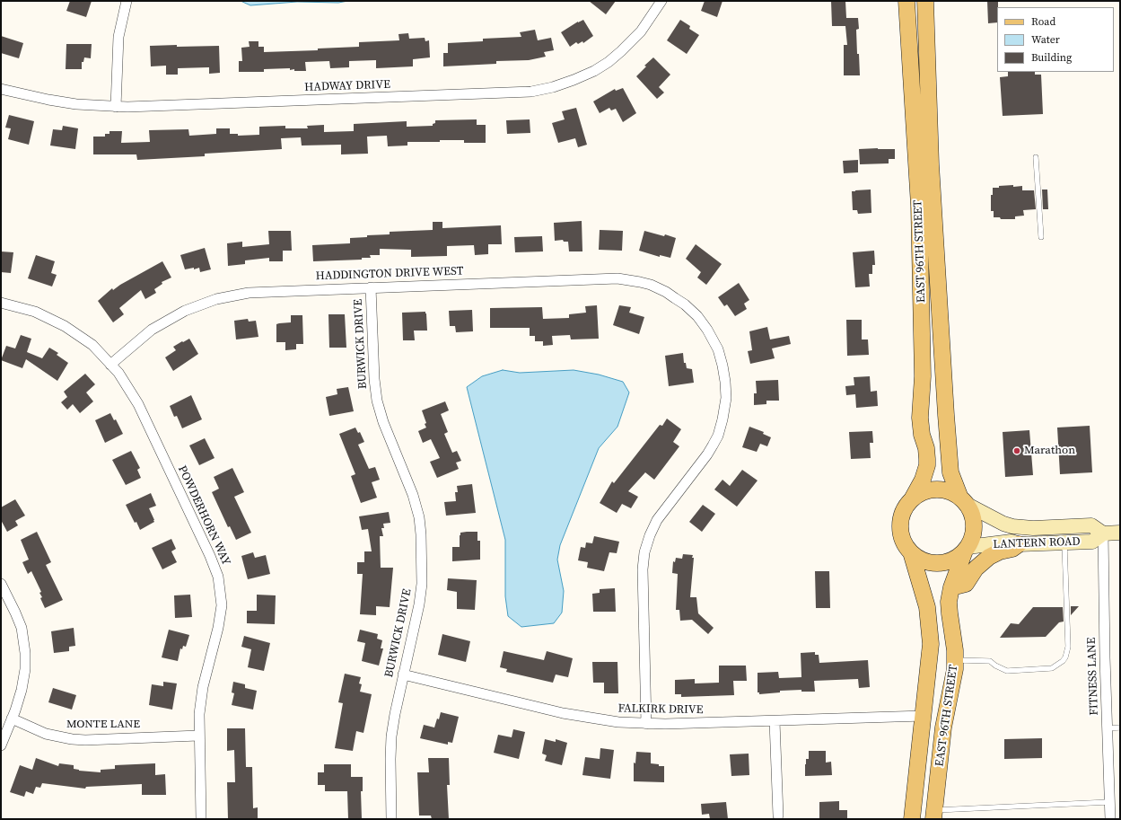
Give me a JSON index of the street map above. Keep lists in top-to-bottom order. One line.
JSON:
{"streets":{"main road":["EAST 96TH STREET"],"street":["HADWAY DRIVE","HADDINGTON DRIVE WEST","BURWICK DRIVE","POWDERHORN WAY","LANTERN ROAD","FITNESS LANE","FALKIRK DRIVE","MONTE LANE"]},"crossings":[["EAST 96TH STREET","LANTERN ROAD"],["EAST 96TH STREET","FALKIRK DRIVE"],["HADDINGTON DRIVE WEST","BURWICK DRIVE"],["HADDINGTON DRIVE WEST","POWDERHORN WAY"],["HADDINGTON DRIVE WEST","FALKIRK DRIVE"],["BURWICK DRIVE","FALKIRK DRIVE"],["POWDERHORN WAY","MONTE LANE"],["LANTERN ROAD","FITNESS LANE"]],"places":["Marathon"],"legend":["Road","Water","Building"]}
